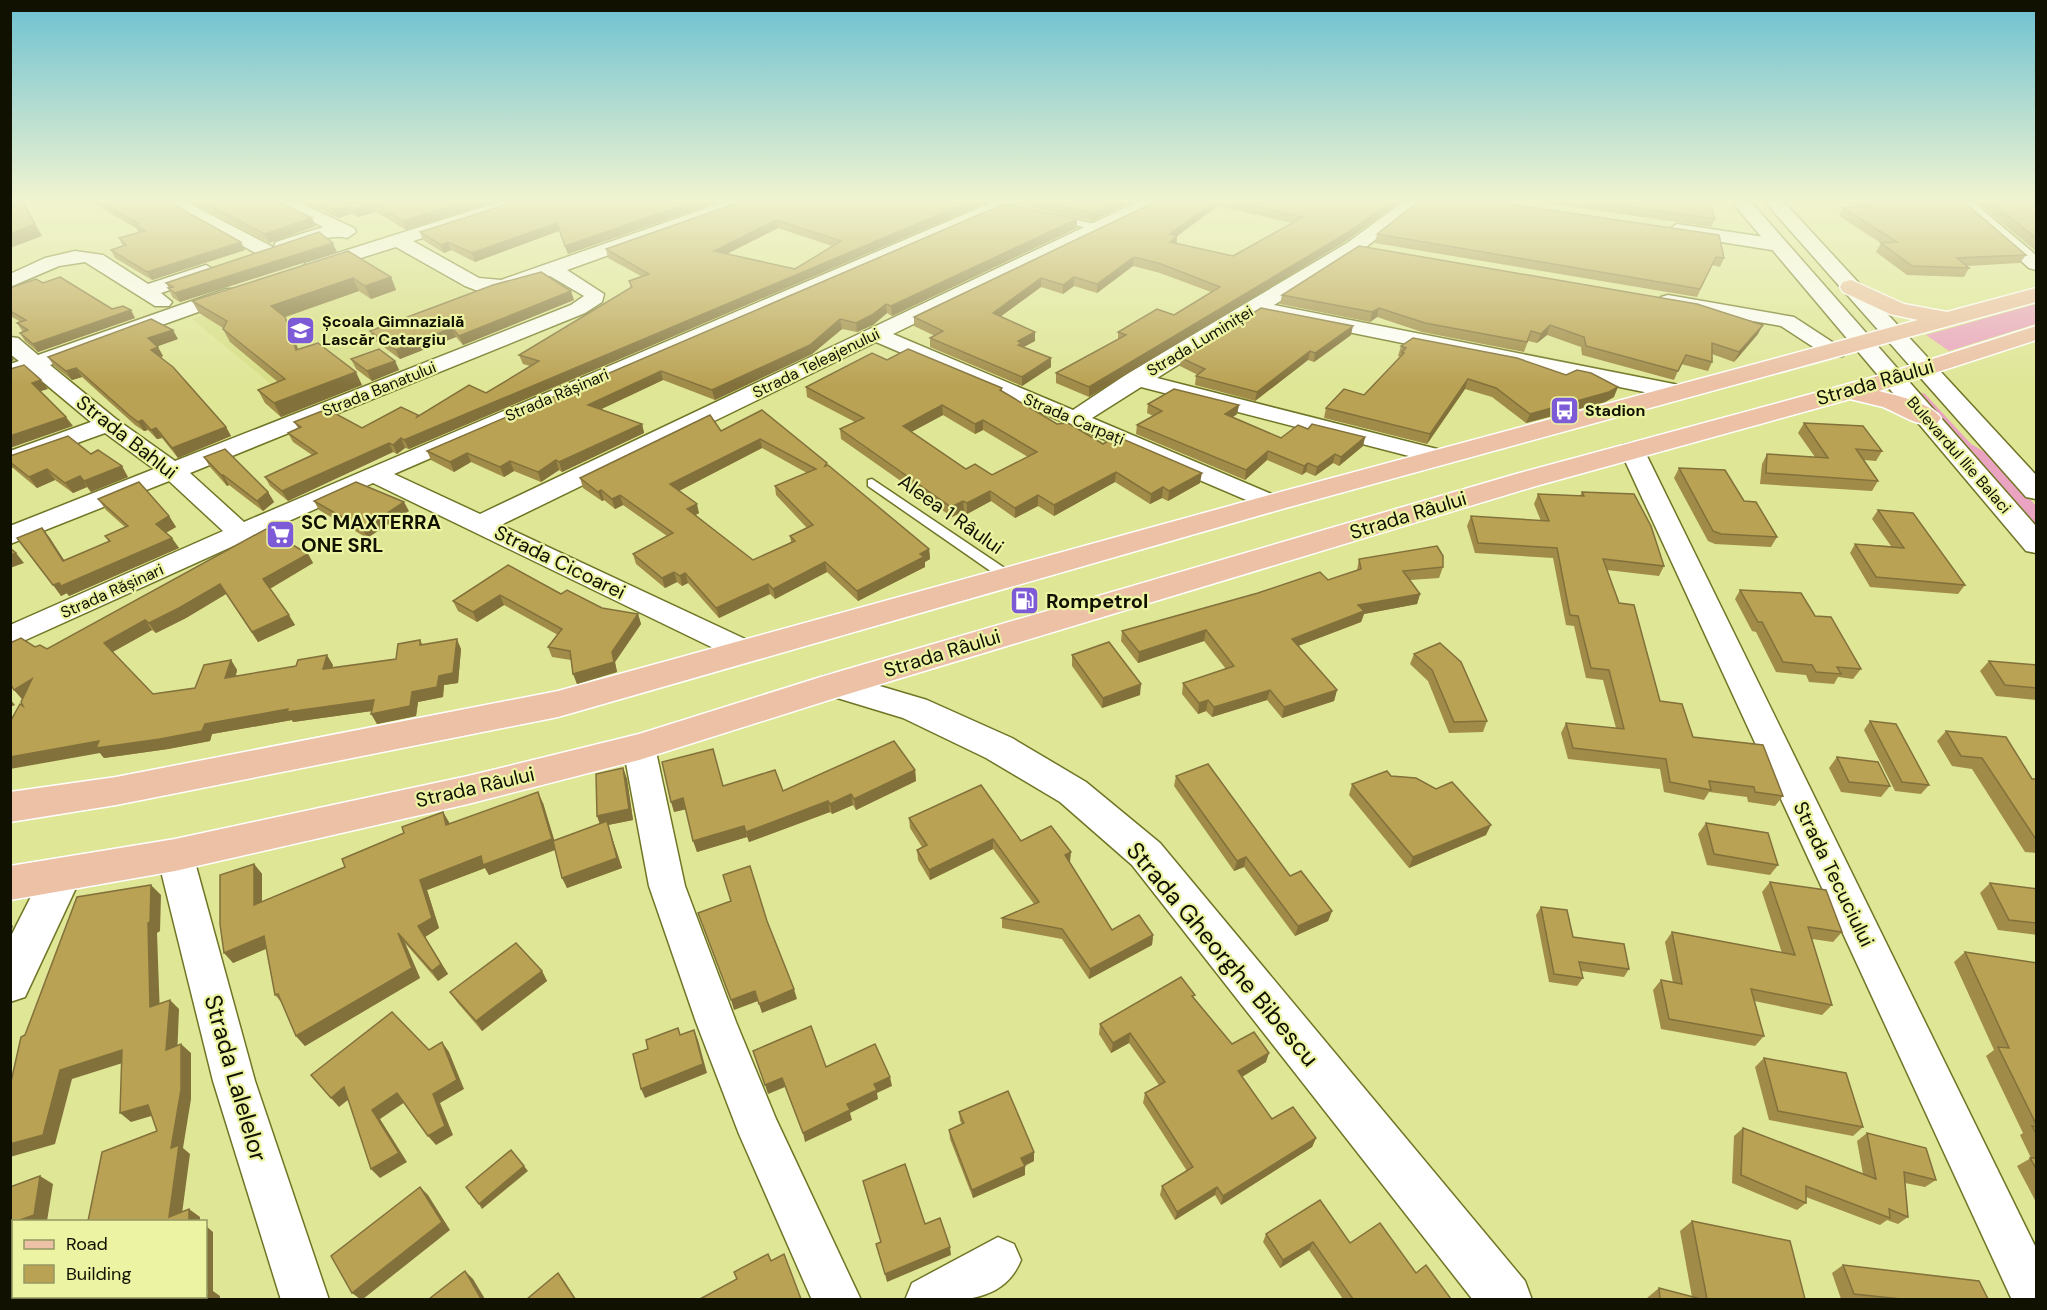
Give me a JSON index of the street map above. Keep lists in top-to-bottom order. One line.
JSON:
{"streets":{"main road":["Strada Râului","Bulevardul Ilie Balaci","Strada Gheorghe Bibescu"],"street":["Strada Luminiței","Strada Teleajenului","Strada Banatului","Strada Rășinari","Strada Carpați","Strada Bahlui","Strada Cicoarei","Strada Tecuciului","Strada Lalelelor"],"lane":["Aleea 1 Râului"]},"crossings":[["Strada Luminiței","Strada Carpați"],["Strada Teleajenului","Strada Carpați"],["Strada Teleajenului","Strada Cicoarei"],["Strada Râului","Strada Carpați"],["Strada Râului","Bulevardul Ilie Balaci"],["Strada Râului","Aleea 1 Râului"],["Strada Râului","Strada Cicoarei"],["Strada Râului","Strada Tecuciului"],["Strada Râului","Strada Gheorghe Bibescu"],["Strada Râului","Strada Lalelelor"],["Strada Banatului","Strada Bahlui"],["Strada Rășinari","Strada Bahlui"],["Strada Rășinari","Strada Cicoarei"]],"places":{"school or university":["Școala Gimnazială Lascăr Catargiu"],"bus stop":["Stadion"],"supermarket":["SC MAXTERRA ONE SRL"],"fuel station":["Rompetrol"]},"legend":["Road","Building"]}
